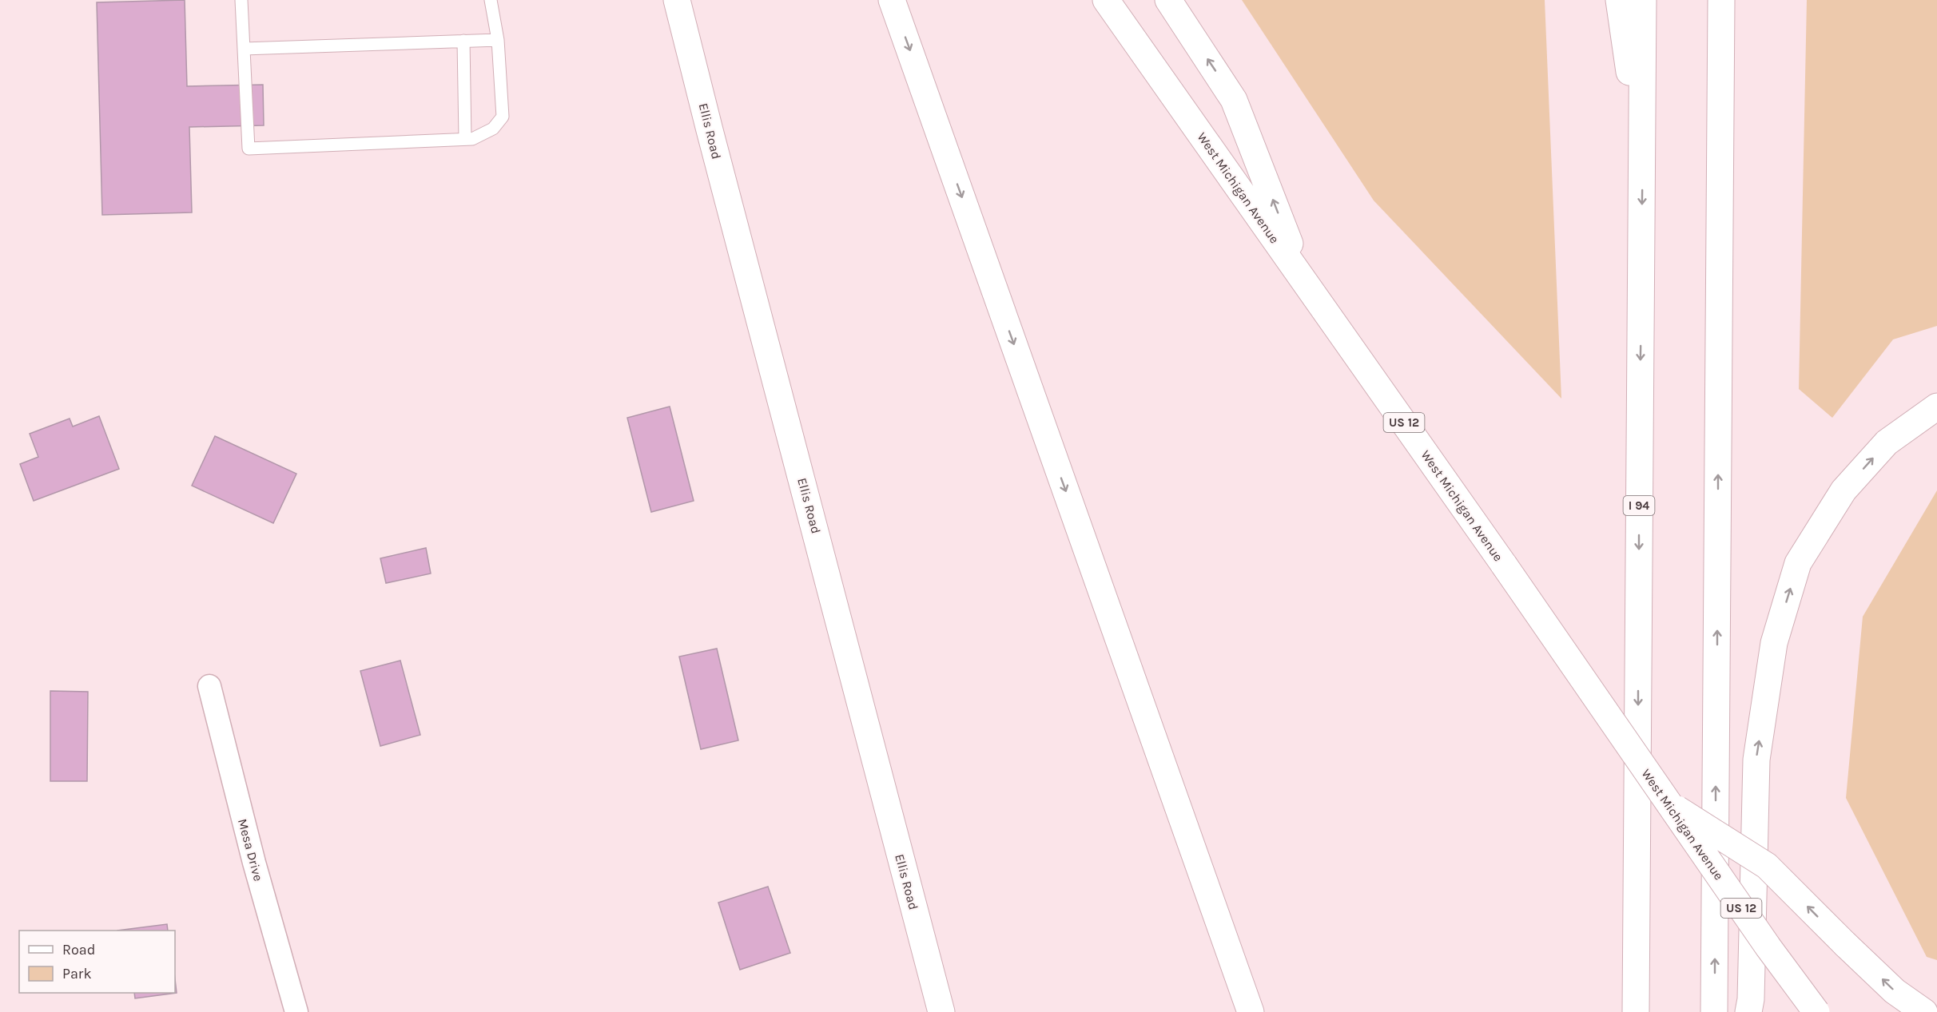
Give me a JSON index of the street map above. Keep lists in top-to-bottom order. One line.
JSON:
{"streets":{"main road":["Ellis Road","West Michigan Avenue","US 12","I 94"],"street":["Mesa Drive"]},"legend":["Road","Park"]}
